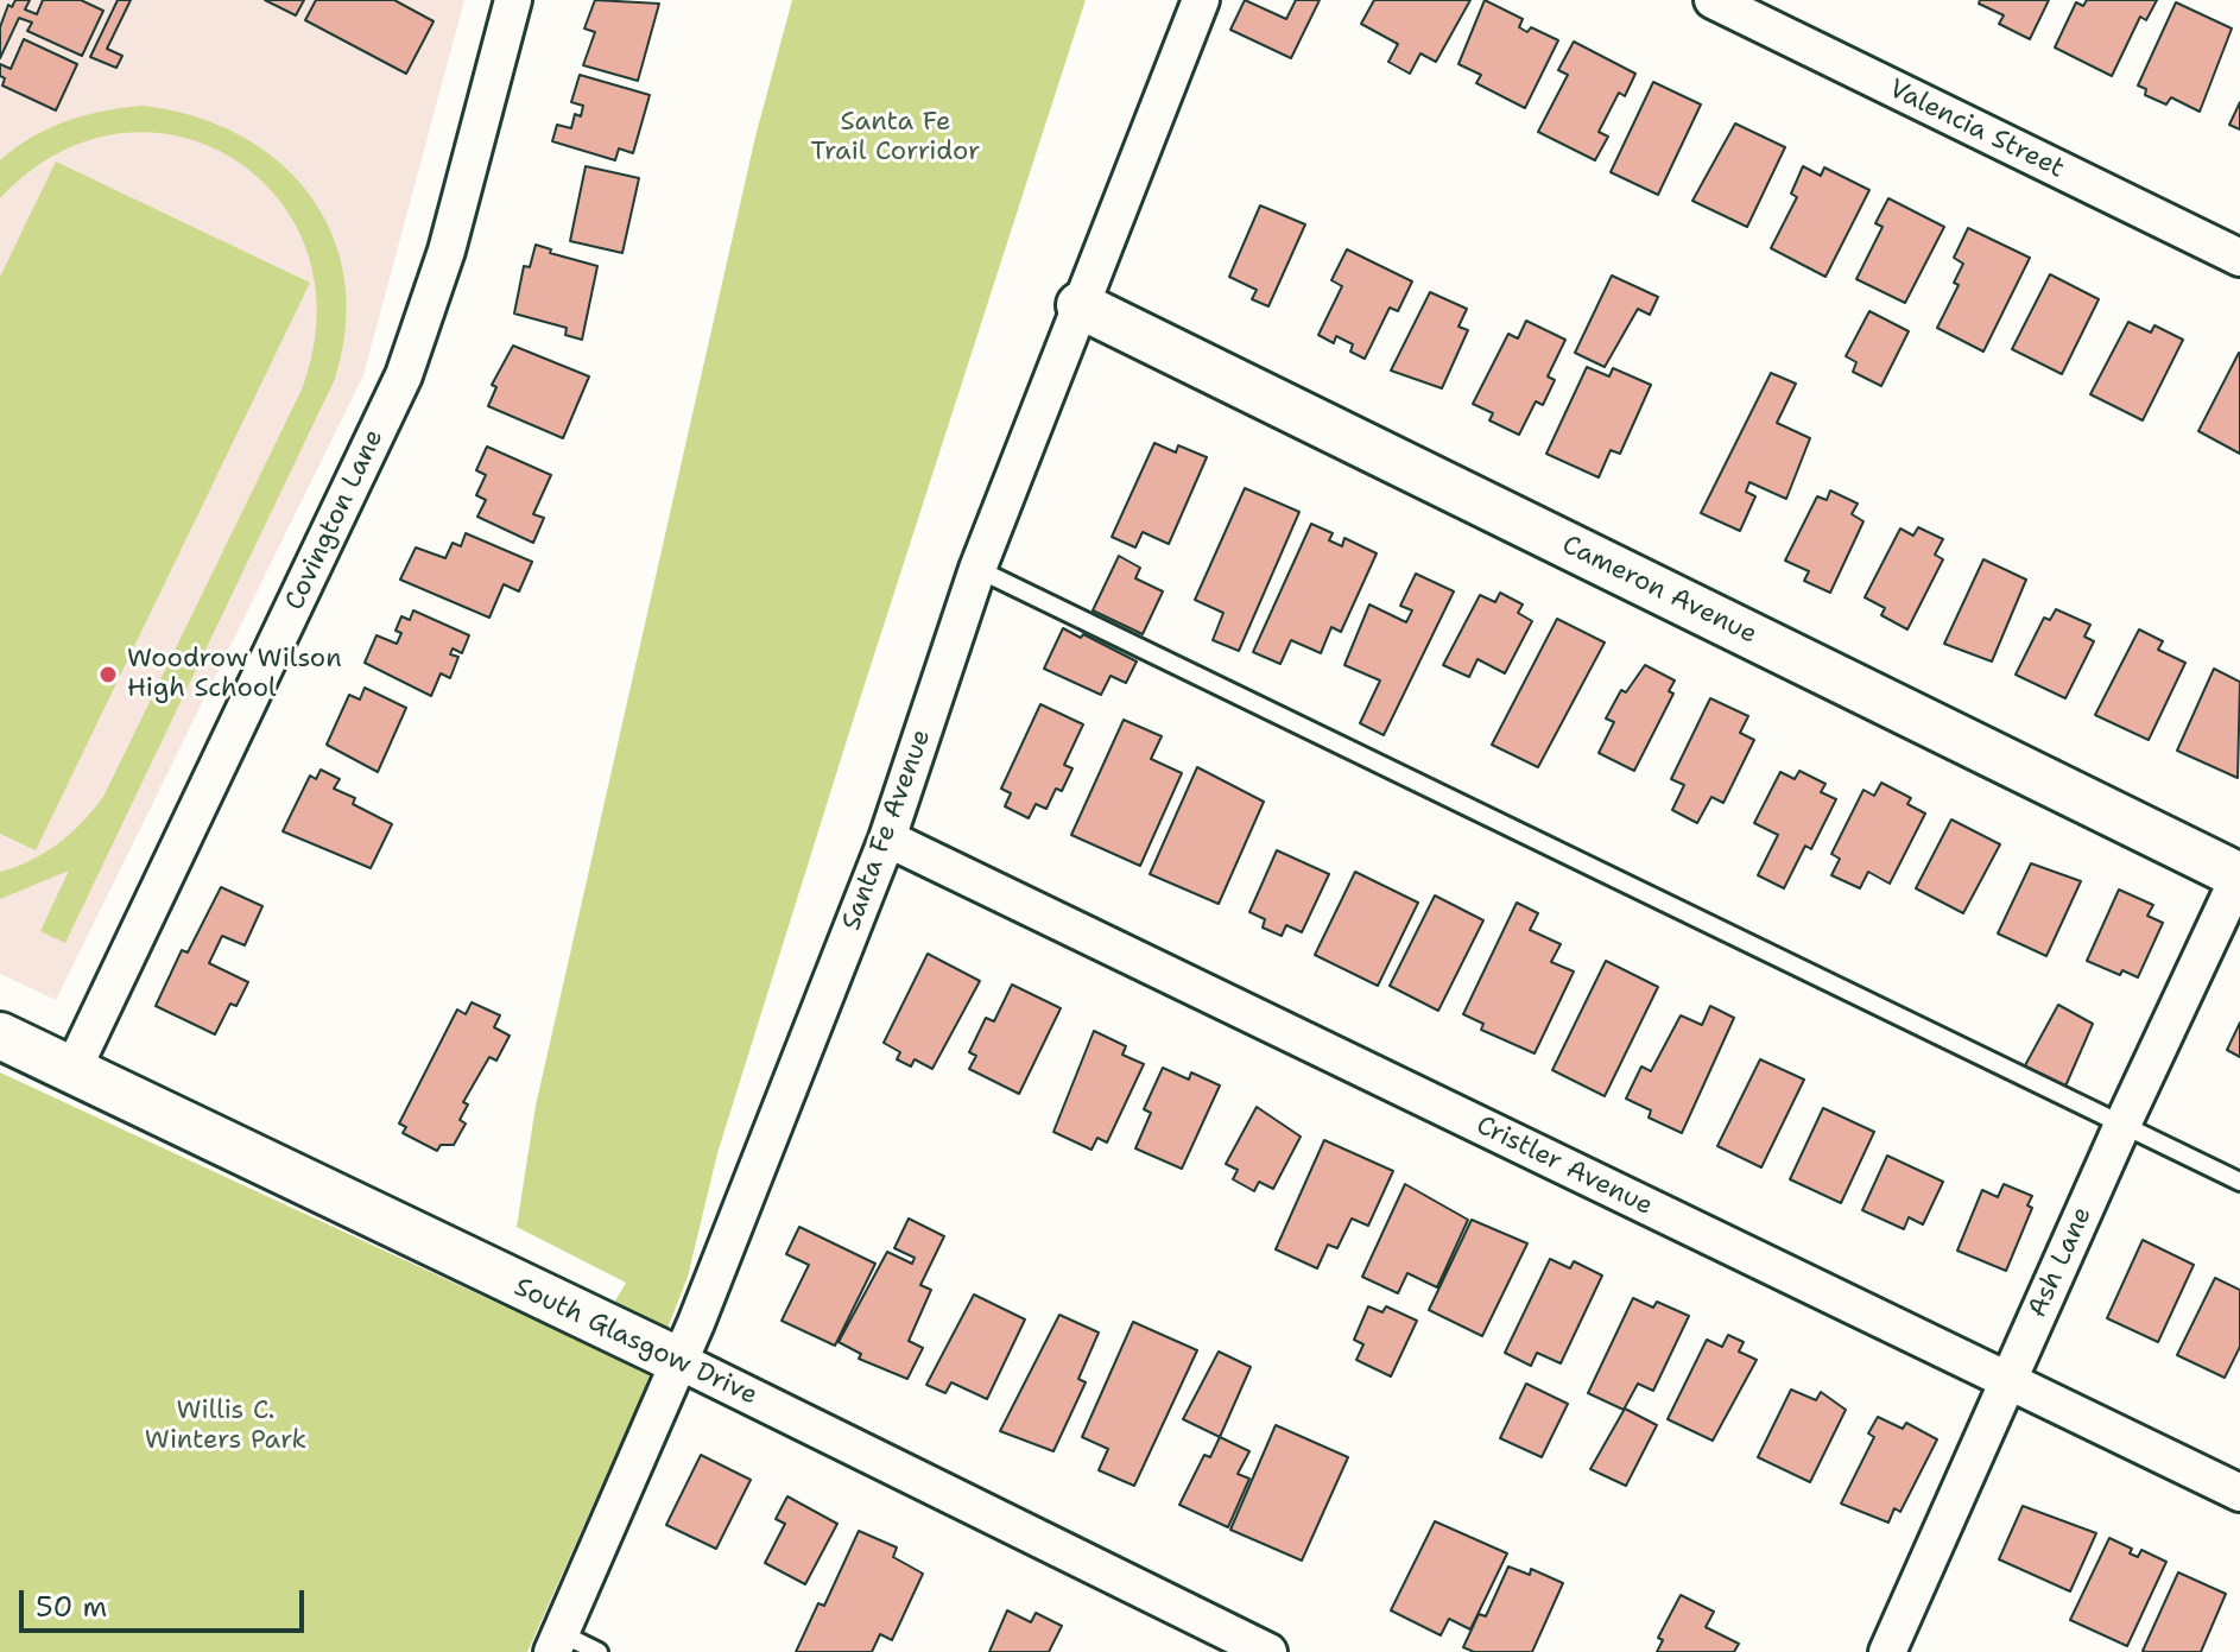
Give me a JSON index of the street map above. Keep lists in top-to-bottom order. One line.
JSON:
{"streets":{"street":["Valencia Street","Covington Lane","Cameron Avenue","Santa Fe Avenue","Cristler Avenue","Ash Lane","South Glasgow Drive"]},"crossings":[["Covington Lane","South Glasgow Drive"],["Cameron Avenue","Santa Fe Avenue"],["Cameron Avenue","Ash Lane"],["Santa Fe Avenue","Cristler Avenue"],["Santa Fe Avenue","South Glasgow Drive"],["Cristler Avenue","Ash Lane"]],"parks":["Santa Fe Trail Corridor","Willis C. Winters Park"],"places":["Woodrow Wilson High School"],"scale_bar":"50 m"}
